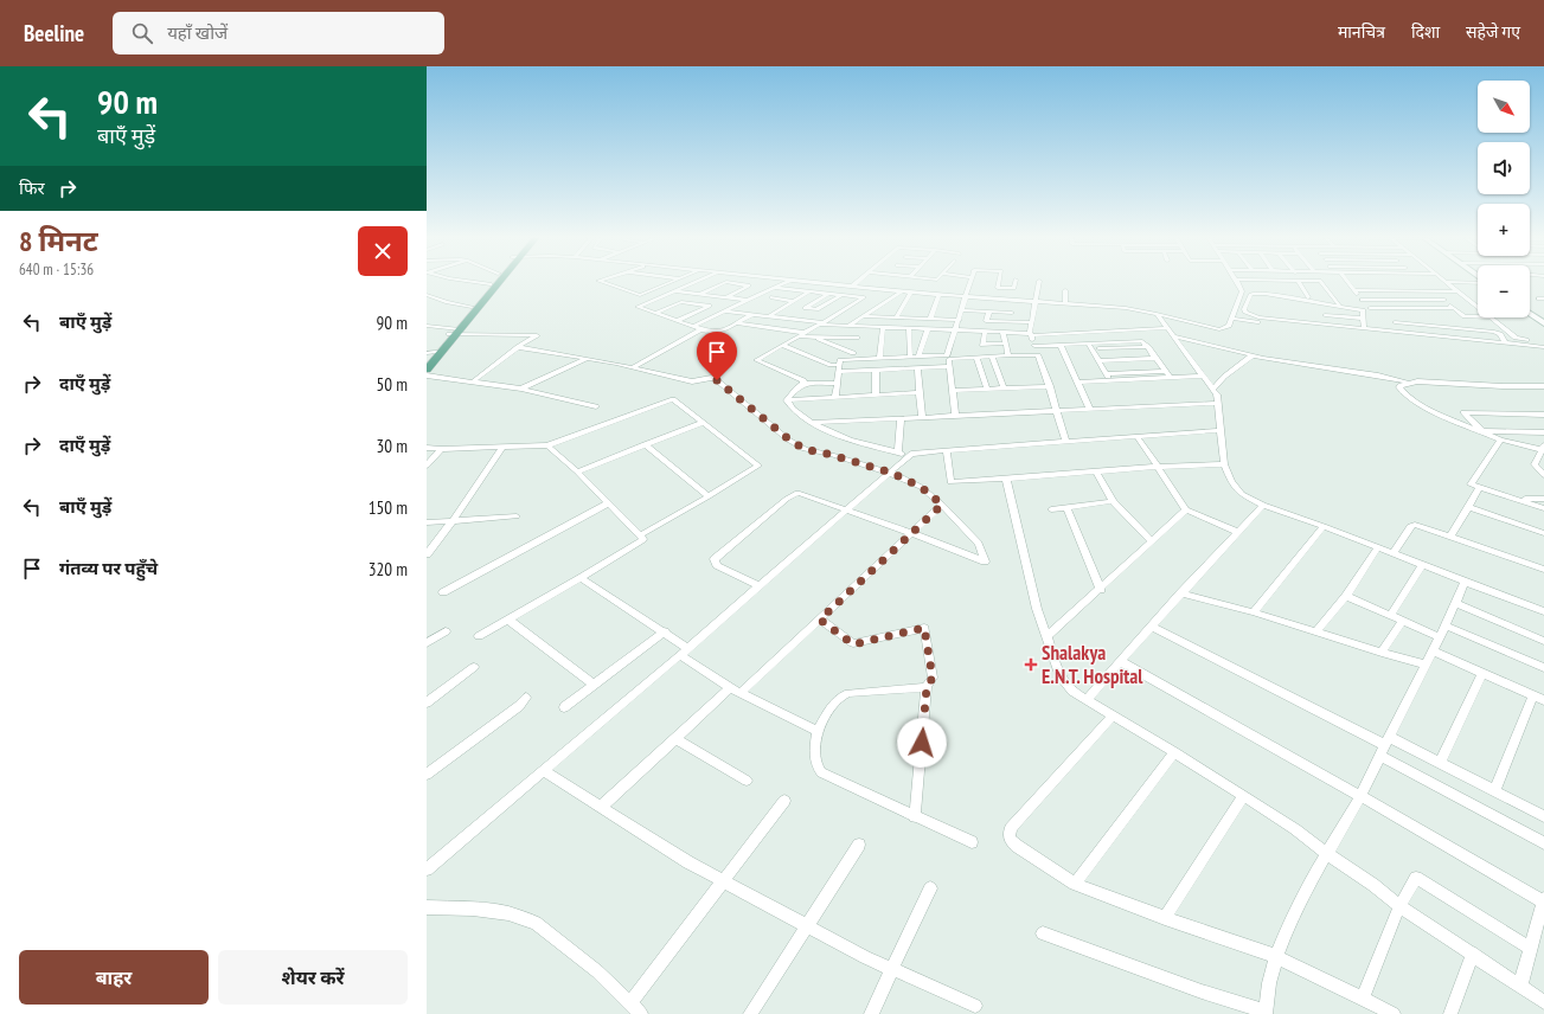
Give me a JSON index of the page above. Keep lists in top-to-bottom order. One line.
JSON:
{"places":{"health":["Shalakya E.N.T. Hospital"]},"north":"bottom right","page":{"header":"Beeline","search":"यहाँ खोजें","nav":["मानचित्र","दिशा","सहेजे गए"],"turn":["90 m","बाएँ मुड़ें"],"map_buttons":["+","−"],"then":"फिर","heading":["8 मिनट","640 m · 15:36"],"list":[{"name":"बाएँ मुड़ें","value":"90 m"},{"name":"दाएँ मुड़ें","value":"50 m"},{"name":"दाएँ मुड़ें","value":"30 m"},{"name":"बाएँ मुड़ें","value":"150 m"},{"name":"गंतव्य पर पहुँचे","value":"320 m"}],"buttons":["बाहर","शेयर करें"]}}
